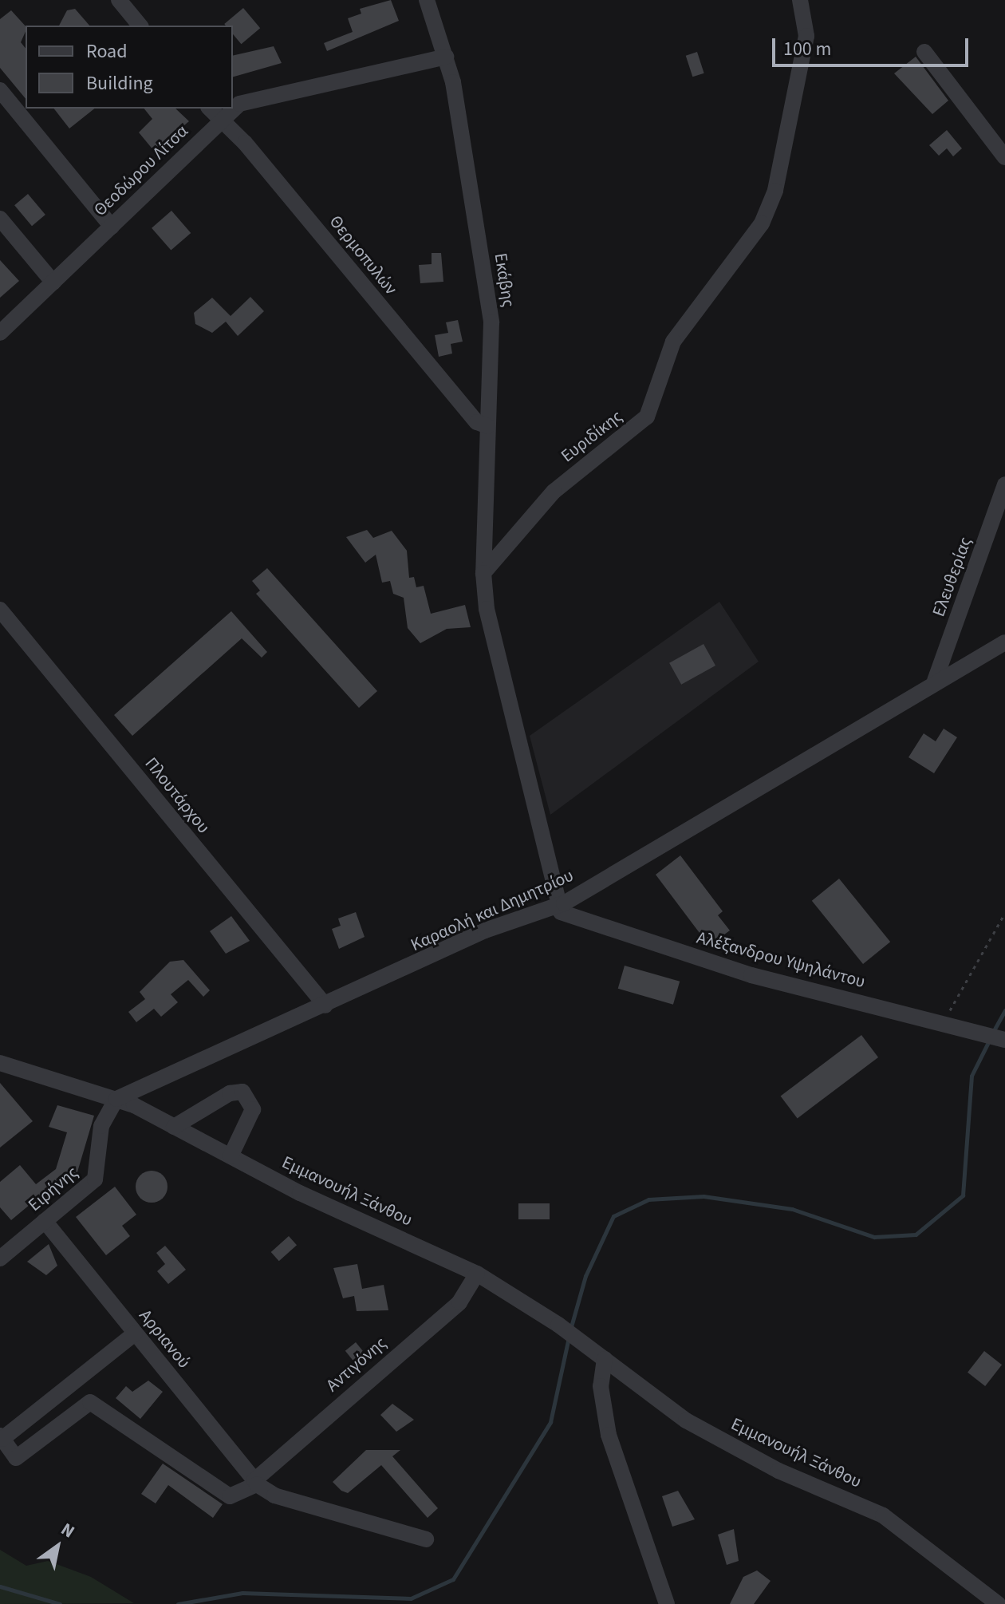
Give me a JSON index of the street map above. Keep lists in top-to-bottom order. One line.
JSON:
{"streets":{"street":["Θεοδώρου Λίτσα","Θερμοπυλών","Εκάβης","Ευριδίκης","Ελευθερίας","Πλουτάρχου","Καραολή και Δημητρίου","Αλέξανδρου Υψηλάντου","Ειρήνης","Εμμανουήλ Ξάνθου","Αρριανού","Αντιγόνης"]},"crossings":[["Θεοδώρου Λίτσα","Θερμοπυλών"],["Θεοδώρου Λίτσα","Εκάβης"],["Θερμοπυλών","Εκάβης"],["Εκάβης","Ευριδίκης"],["Ελευθερίας","Καραολή και Δημητρίου"],["Πλουτάρχου","Καραολή και Δημητρίου"],["Καραολή και Δημητρίου","Αλέξανδρου Υψηλάντου"],["Καραολή και Δημητρίου","Ειρήνης"],["Καραολή και Δημητρίου","Εμμανουήλ Ξάνθου"],["Ειρήνης","Εμμανουήλ Ξάνθου"],["Ειρήνης","Αρριανού"],["Εμμανουήλ Ξάνθου","Αντιγόνης"],["Αρριανού","Αντιγόνης"]],"legend":["Road","Building"],"scale_bar":"100 m","north":"top right"}
